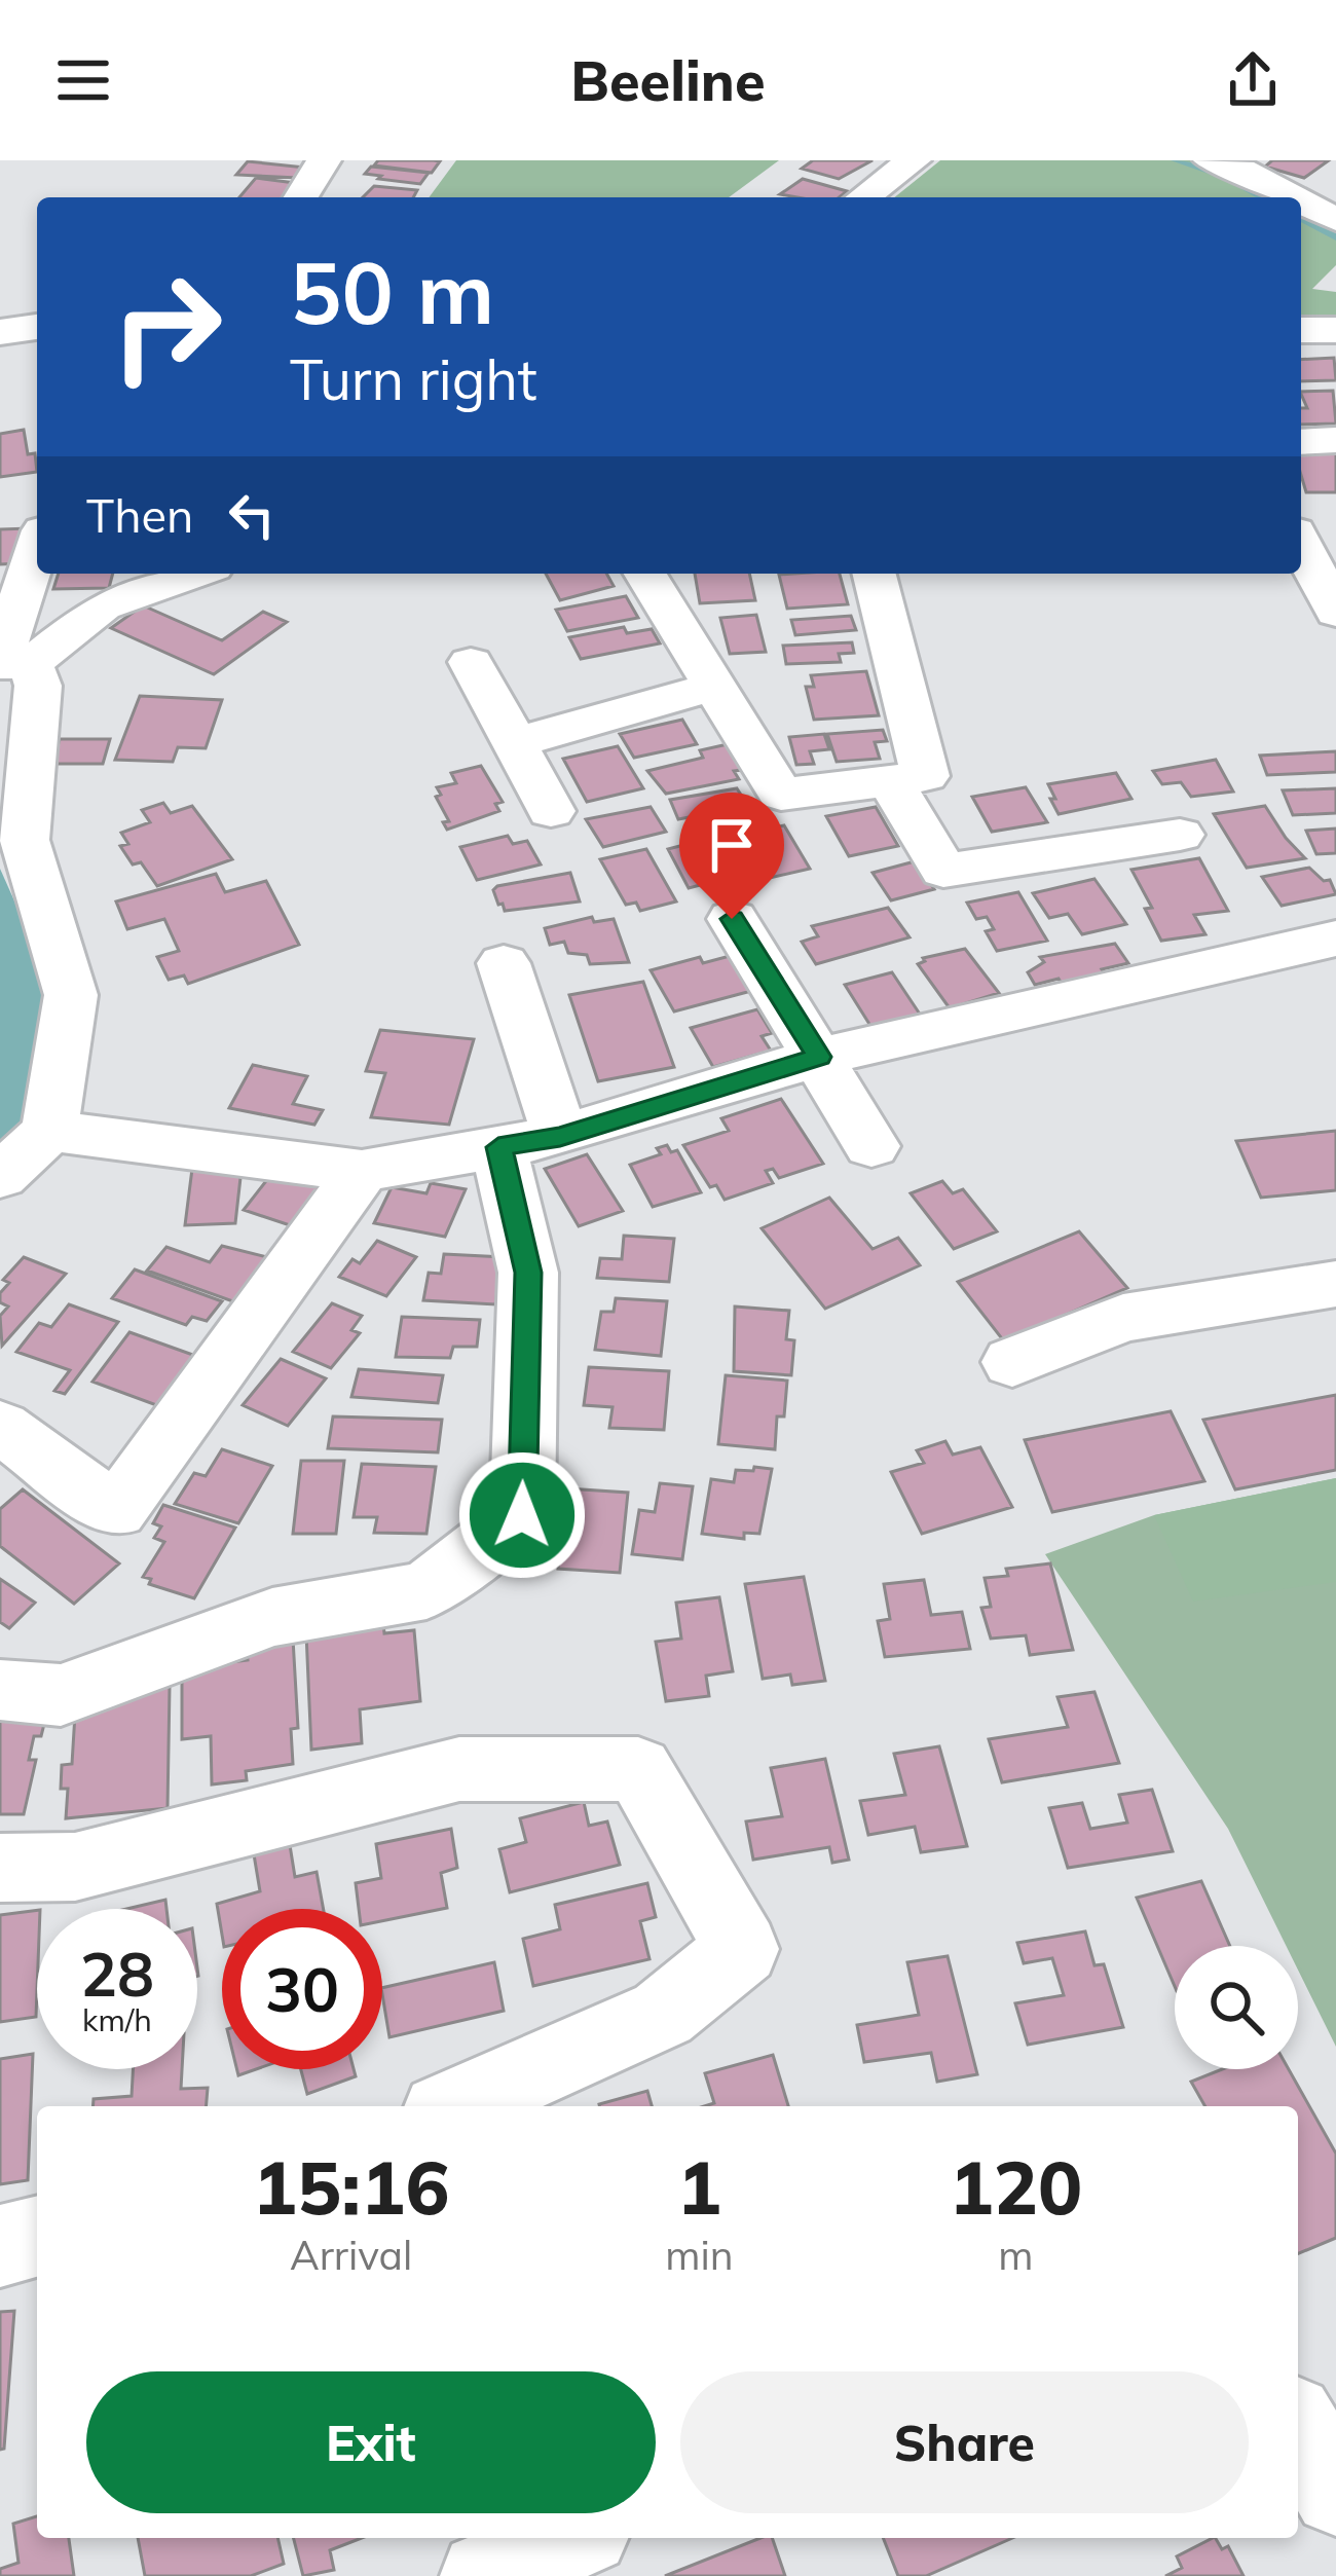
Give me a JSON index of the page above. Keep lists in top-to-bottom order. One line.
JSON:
{"page":{"header":"Beeline","turn":["50 m","Turn right"],"then":"Then","speed":"28 km/h","limit":"30","eta":["15:16","Arrival","1","min","120","m"],"buttons":["Exit","Share"]}}
